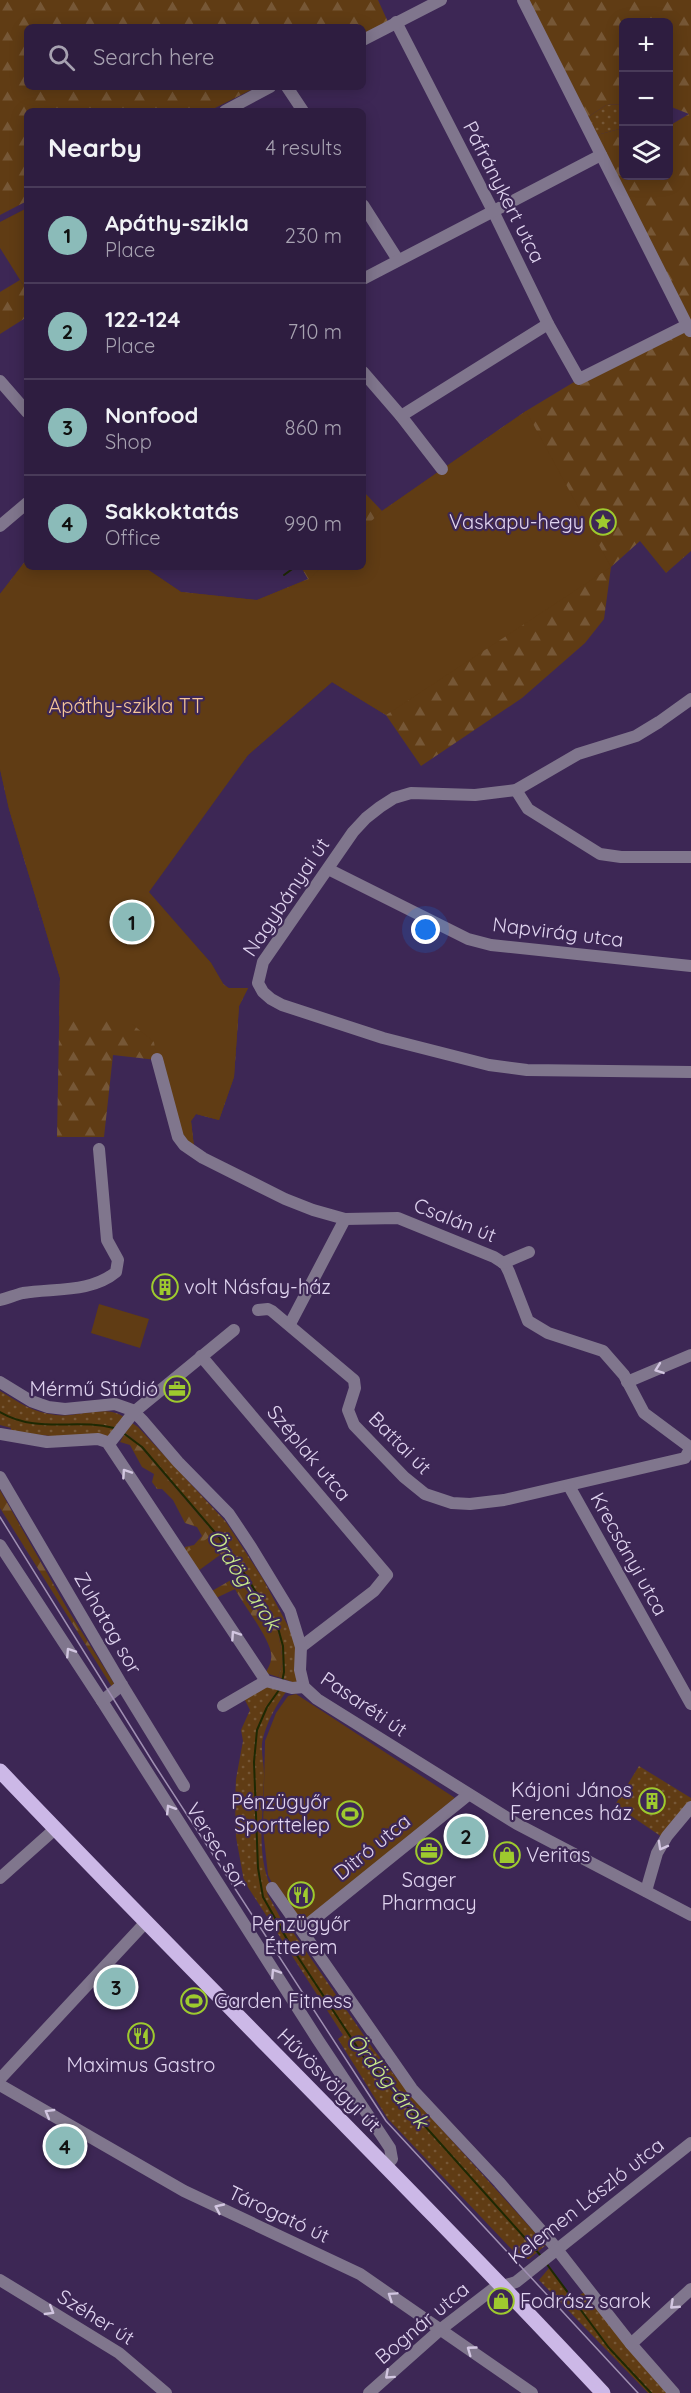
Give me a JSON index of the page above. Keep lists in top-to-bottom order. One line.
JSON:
{"streets":{"main road":["Hűvösvölgyi út"],"street":["Páfránykert utca","Nagybányai út","Napvirág utca","Csalán út","Battai út","Széplak utca","Krecsányi utca","Zuhatag sor","Pasaréti út","Versec sor","Ditró utca","Kelemen László utca","Tárogató út","Széher út","Bognár utca"]},"crossings":[["Nagybányai út","Napvirág utca"],["Csalán út","Battai út"],["Battai út","Krecsányi utca"],["Széplak utca","Pasaréti út"],["Pasaréti út","Ditró utca"],["Versec sor","Hűvösvölgyi út"],["Hűvösvölgyi út","Kelemen László utca"],["Hűvösvölgyi út","Bognár utca"],["Kelemen László utca","Bognár utca"],["Tárogató út","Bognár utca"]],"one_way":["Tárogató út","Széher út","Bognár utca"],"water":["Ördög-árok"],"parks":["Apáthy-szikla TT"],"places":{"place":["Vaskapu-hegy"],"building":["volt Násfay-ház","Kájoni János Ferences ház"],"office":["Mérmű Stúdió","Sager Pharmacy"],"sports":["Pénzügyőr Sporttelep","Garden Fitness"],"shop":["Veritas","Fodrász sarok"],"restaurant":["Pénzügyőr Étterem","Maximus Gastro"]},"page":{"map_buttons":["+","−"],"search":"Search here","heading":["Nearby","4 results"],"list":[{"mark":"1","name":"Apáthy-szikla","note":"Place","value":"230 m"},{"mark":"2","name":"122-124","note":"Place","value":"710 m"},{"mark":"3","name":"Nonfood","note":"Shop","value":"860 m"},{"mark":"4","name":"Sakkoktatás","note":"Office","value":"990 m"}],"pins":["1","2","3","4"]}}
